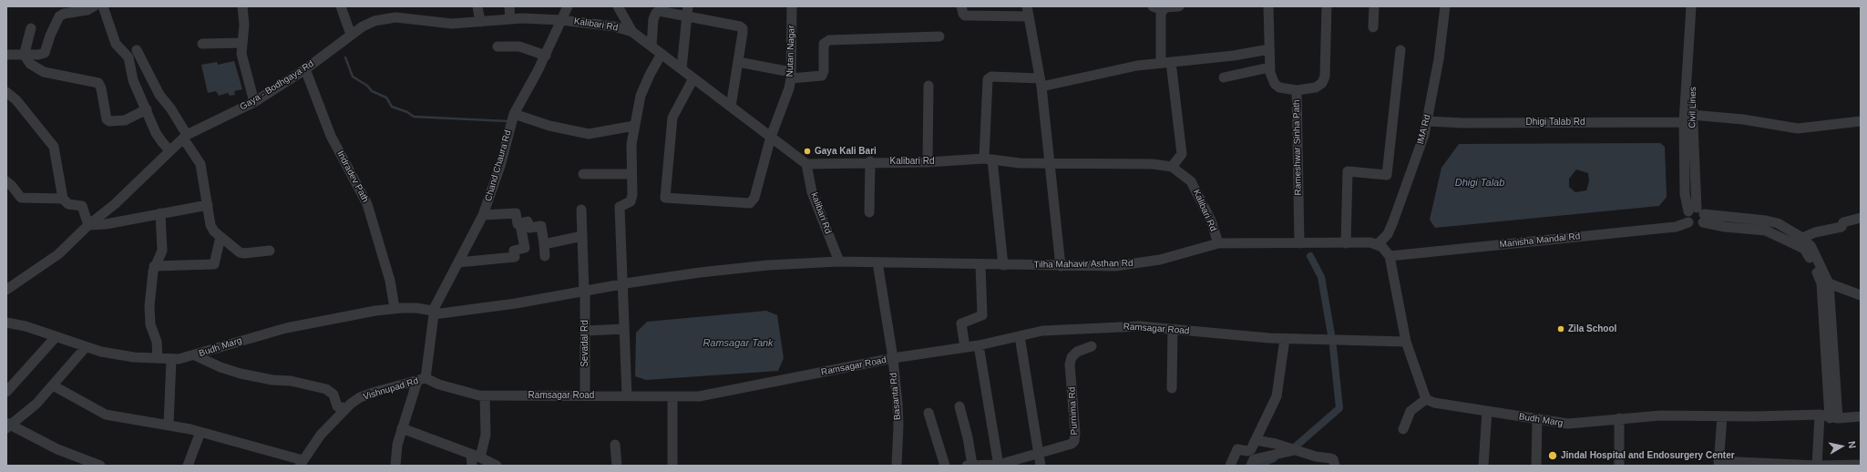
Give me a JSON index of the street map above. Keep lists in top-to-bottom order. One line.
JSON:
{"streets":{"street":["Kalibari Rd","Nutan Nagar","Gaya - Bodhgaya Rd","Civil Lines","Dhigi Talab Rd","IMA Rd","Rameshwar Sinha Path","Chand Chaura Rd","Indradev Path","kalibari Rd","Manisha Mandal Rd","Tilha Mahavir Asthan Rd","Ramsagar Road","Sevadal Rd","Budh Marg","Vishnupad Rd","Basanta Rd","Purnima Rd"]},"crossings":[["Kalibari Rd","Nutan Nagar"],["Kalibari Rd","Gaya - Bodhgaya Rd"],["Kalibari Rd","Chand Chaura Rd"],["Kalibari Rd","kalibari Rd"],["Kalibari Rd","Tilha Mahavir Asthan Rd"],["Gaya - Bodhgaya Rd","Chand Chaura Rd"],["Gaya - Bodhgaya Rd","Indradev Path"],["Civil Lines","Dhigi Talab Rd"],["Civil Lines","Manisha Mandal Rd"],["Dhigi Talab Rd","IMA Rd"],["IMA Rd","Tilha Mahavir Asthan Rd"],["Rameshwar Sinha Path","Tilha Mahavir Asthan Rd"],["Chand Chaura Rd","Budh Marg"],["Indradev Path","Budh Marg"],["kalibari Rd","Tilha Mahavir Asthan Rd"],["Tilha Mahavir Asthan Rd","Budh Marg"],["Tilha Mahavir Asthan Rd","Basanta Rd"],["Ramsagar Road","Sevadal Rd"],["Ramsagar Road","Vishnupad Rd"],["Ramsagar Road","Basanta Rd"],["Sevadal Rd","Budh Marg"]],"water":["Dhigi Talab","Ramsagar Tank"],"places":["Gaya Kali Bari","Zila School","Jindal Hospital and Endosurgery Center"],"north":"right"}
